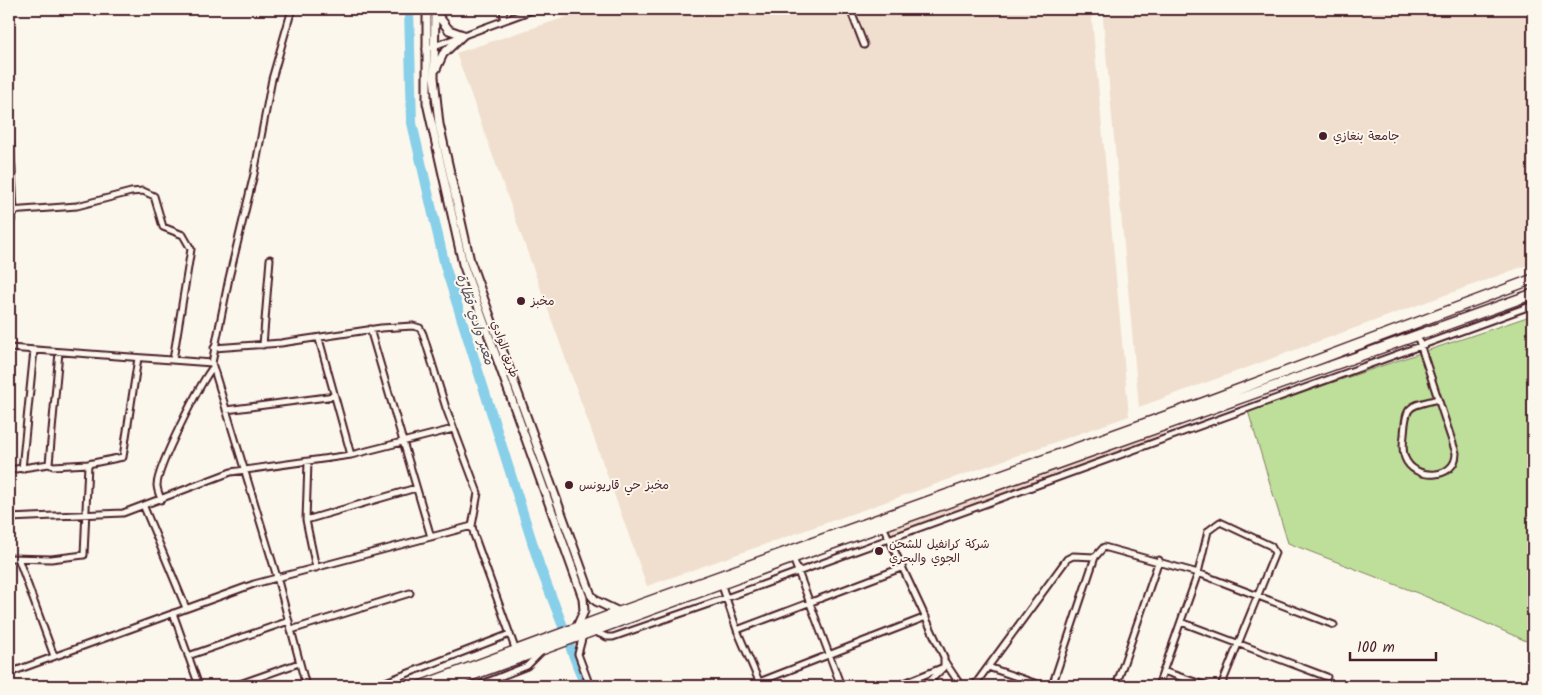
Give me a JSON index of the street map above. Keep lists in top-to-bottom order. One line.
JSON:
{"streets":{"main road":["طريق الوادي"]},"water":["معبر وادي قطّارة"],"places":["جامعة بنغازي","مخبز","مخبز حي قاريونس","شركة كرانفيل للشحن الجوي والبحري"],"scale_bar":"100 m"}
